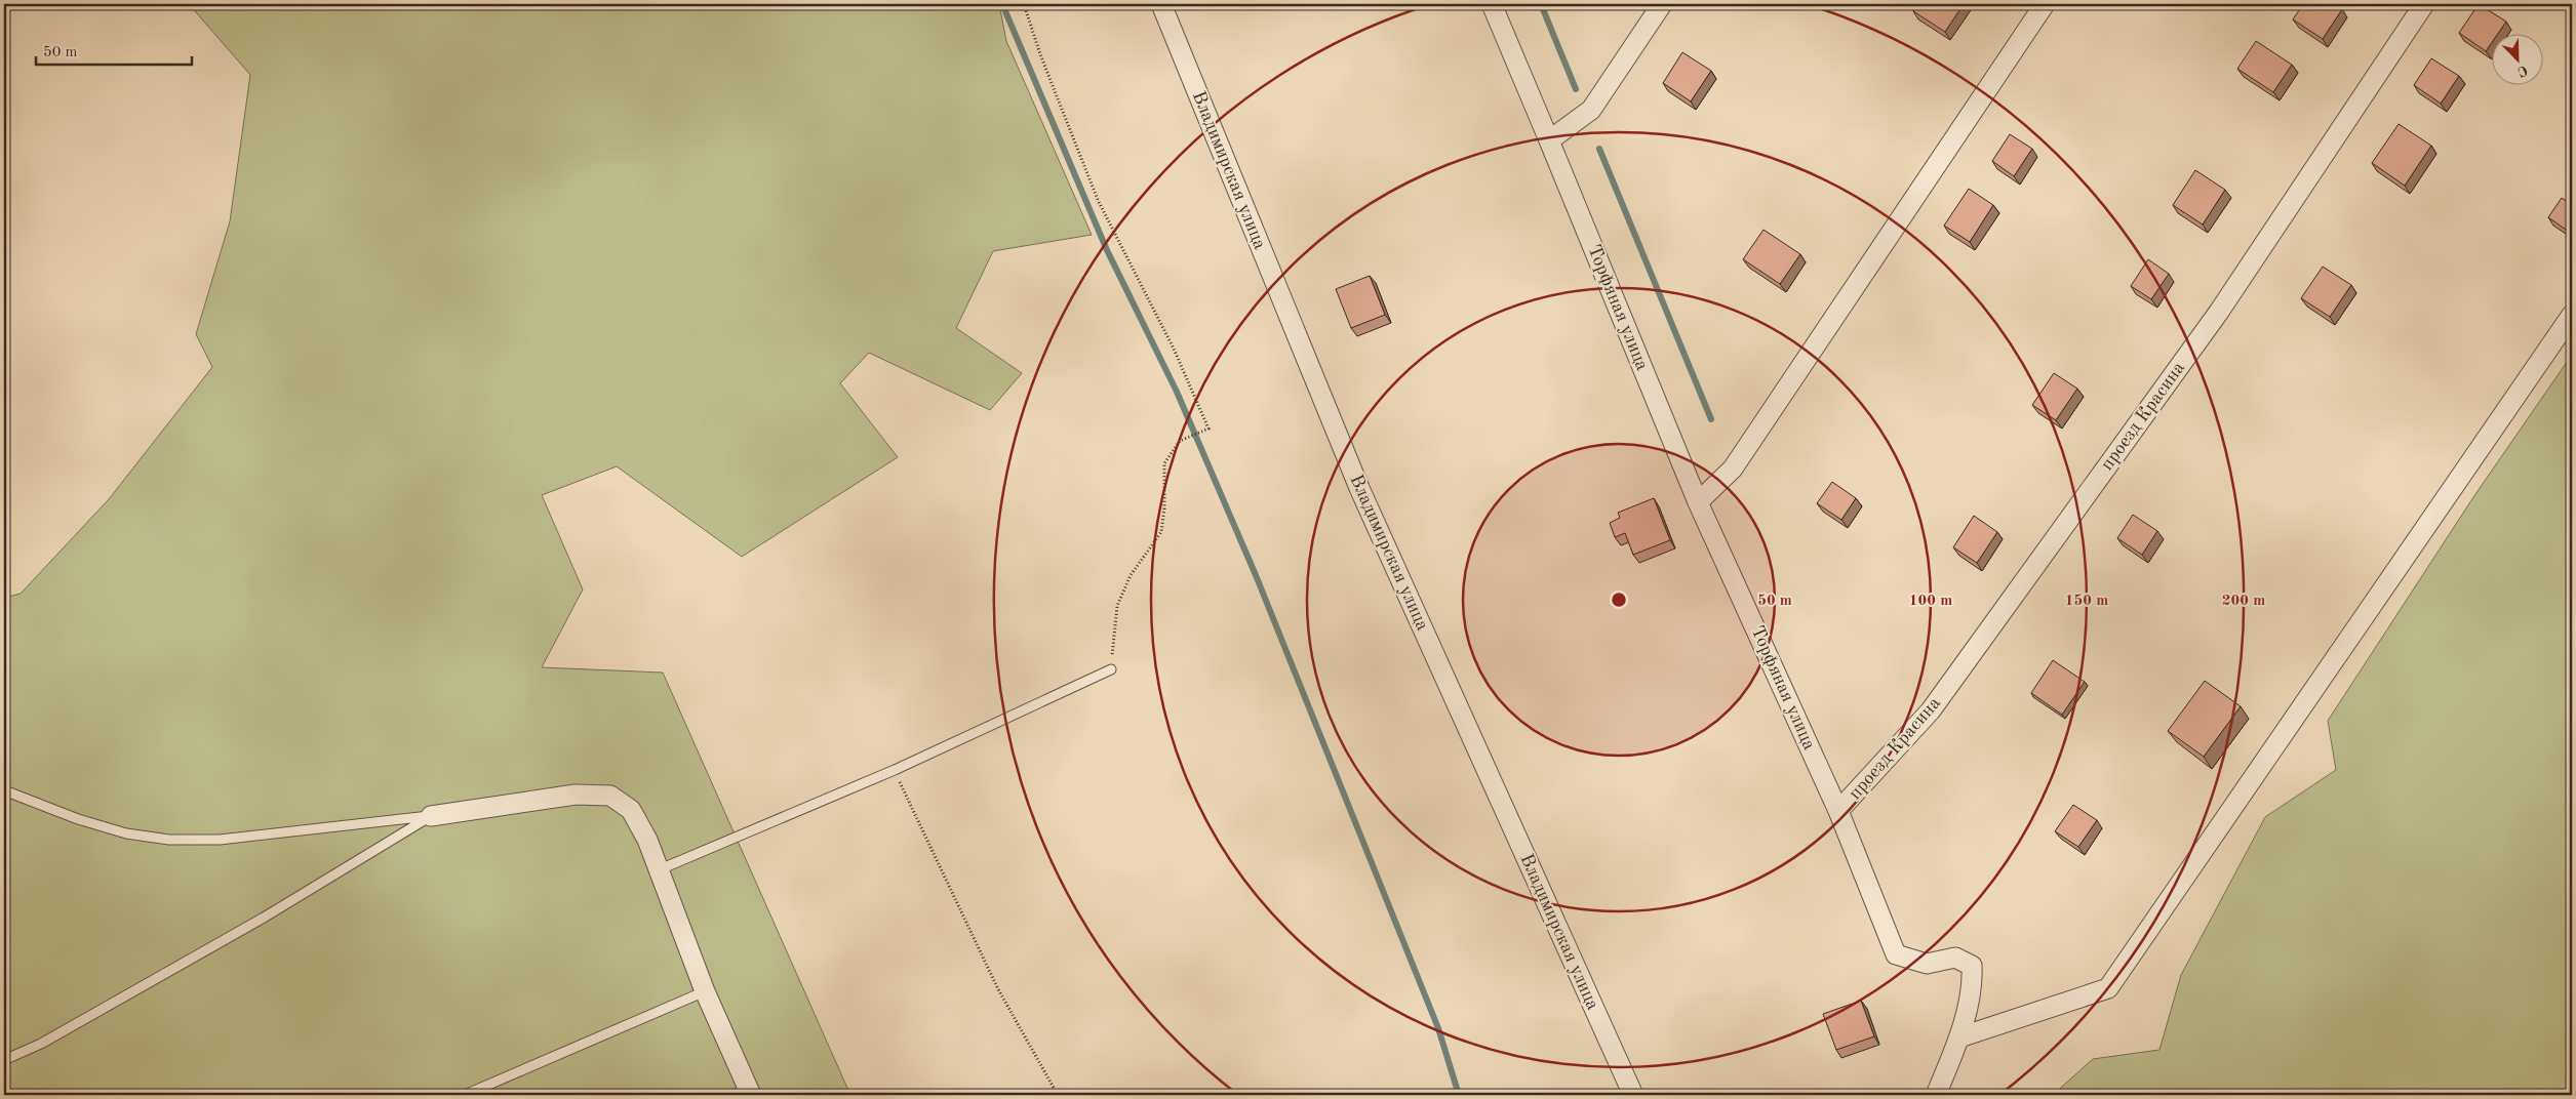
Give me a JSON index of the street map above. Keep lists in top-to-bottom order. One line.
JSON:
{"streets":{"street":["Владимирская улица","Торфяная улица","проезд Красина"]},"crossings":[["Торфяная улица","проезд Красина"]],"scale_bar":"50 m","north":"bottom right","rings":["50 m","100 m","150 m","200 m"]}
